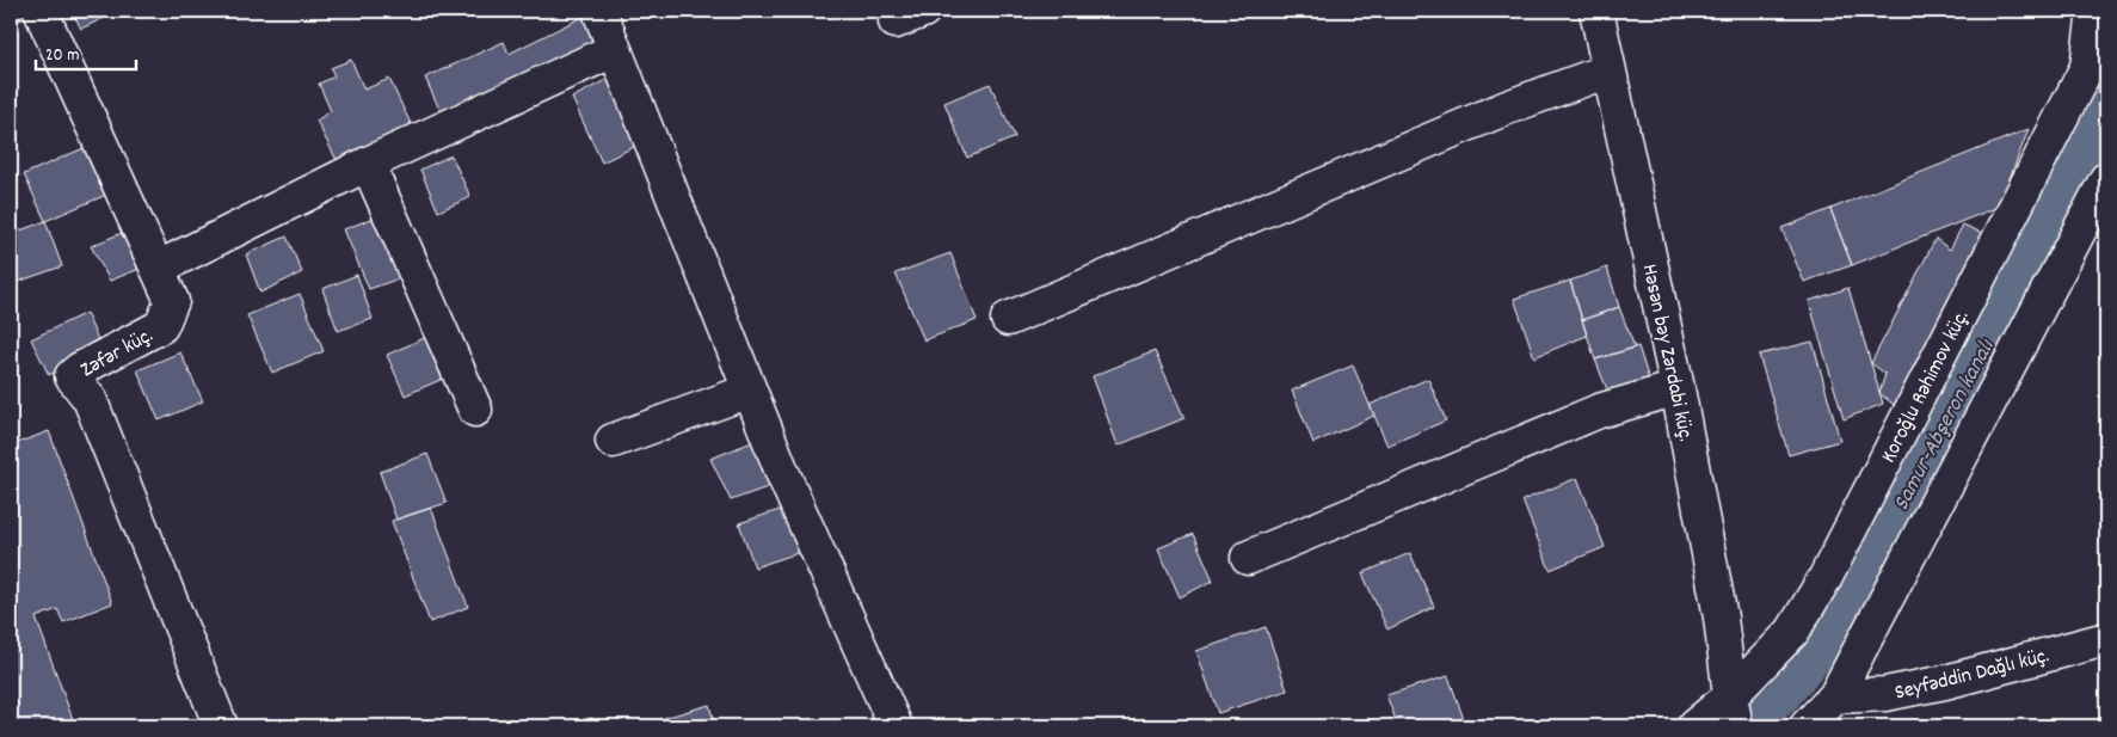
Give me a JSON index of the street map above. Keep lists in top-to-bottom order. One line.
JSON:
{"streets":{"street":["Zəfər küç.","Həsən bəy Zərdabi küç.","Koroğlu Rəhimov küç.","Seyfəddin Dağlı küç."]},"crossings":[["Həsən bəy Zərdabi küç.","Koroğlu Rəhimov küç."]],"water":["Samur-Abşeron kanalı"],"scale_bar":"20 m"}
